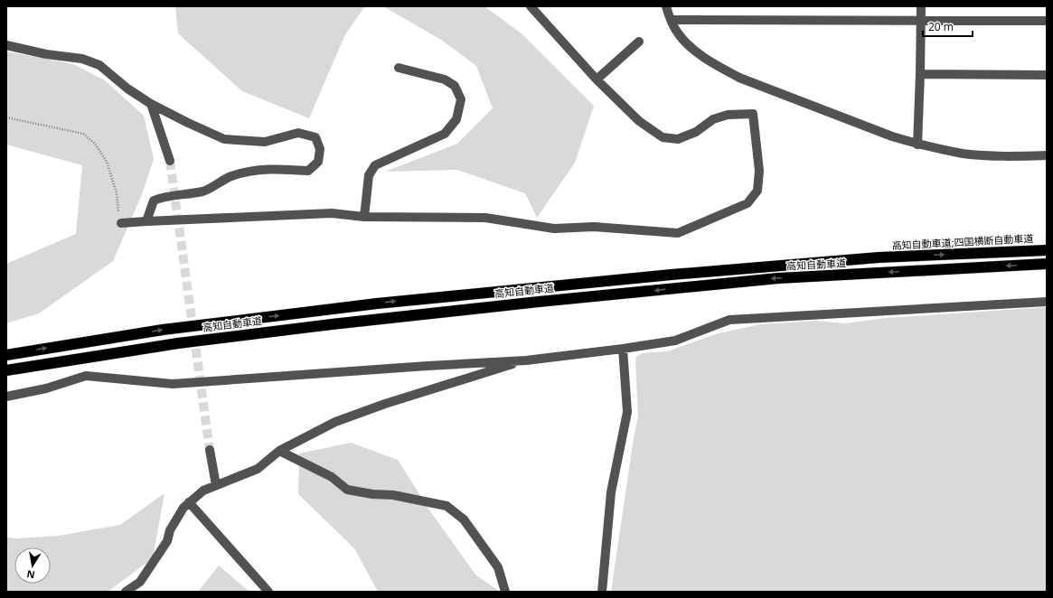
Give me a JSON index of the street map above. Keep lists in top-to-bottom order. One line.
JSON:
{"streets":{"highway":["高知自動車道;四国横断自動車道","高知自動車道"]},"crossings":[["高知自動車道;四国横断自動車道","高知自動車道"]],"one_way":["高知自動車道;四国横断自動車道"],"scale_bar":"20 m","north":"bottom"}
